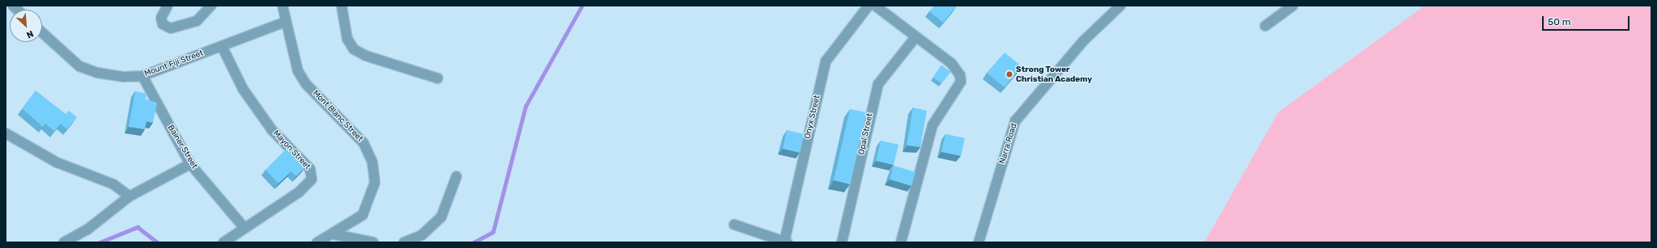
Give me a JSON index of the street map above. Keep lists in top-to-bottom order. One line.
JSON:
{"streets":{"street":["Mount Fiji Street","Mont Blanc Street","Onyx Street","Opal Street","Narra Road","Bainer Street","Mayon Street"]},"crossings":[["Mount Fiji Street","Mont Blanc Street"],["Mount Fiji Street","Bainer Street"],["Mount Fiji Street","Mayon Street"],["Bainer Street","Mayon Street"]],"places":["Strong Tower Christian Academy"],"scale_bar":"50 m","north":"bottom right"}
